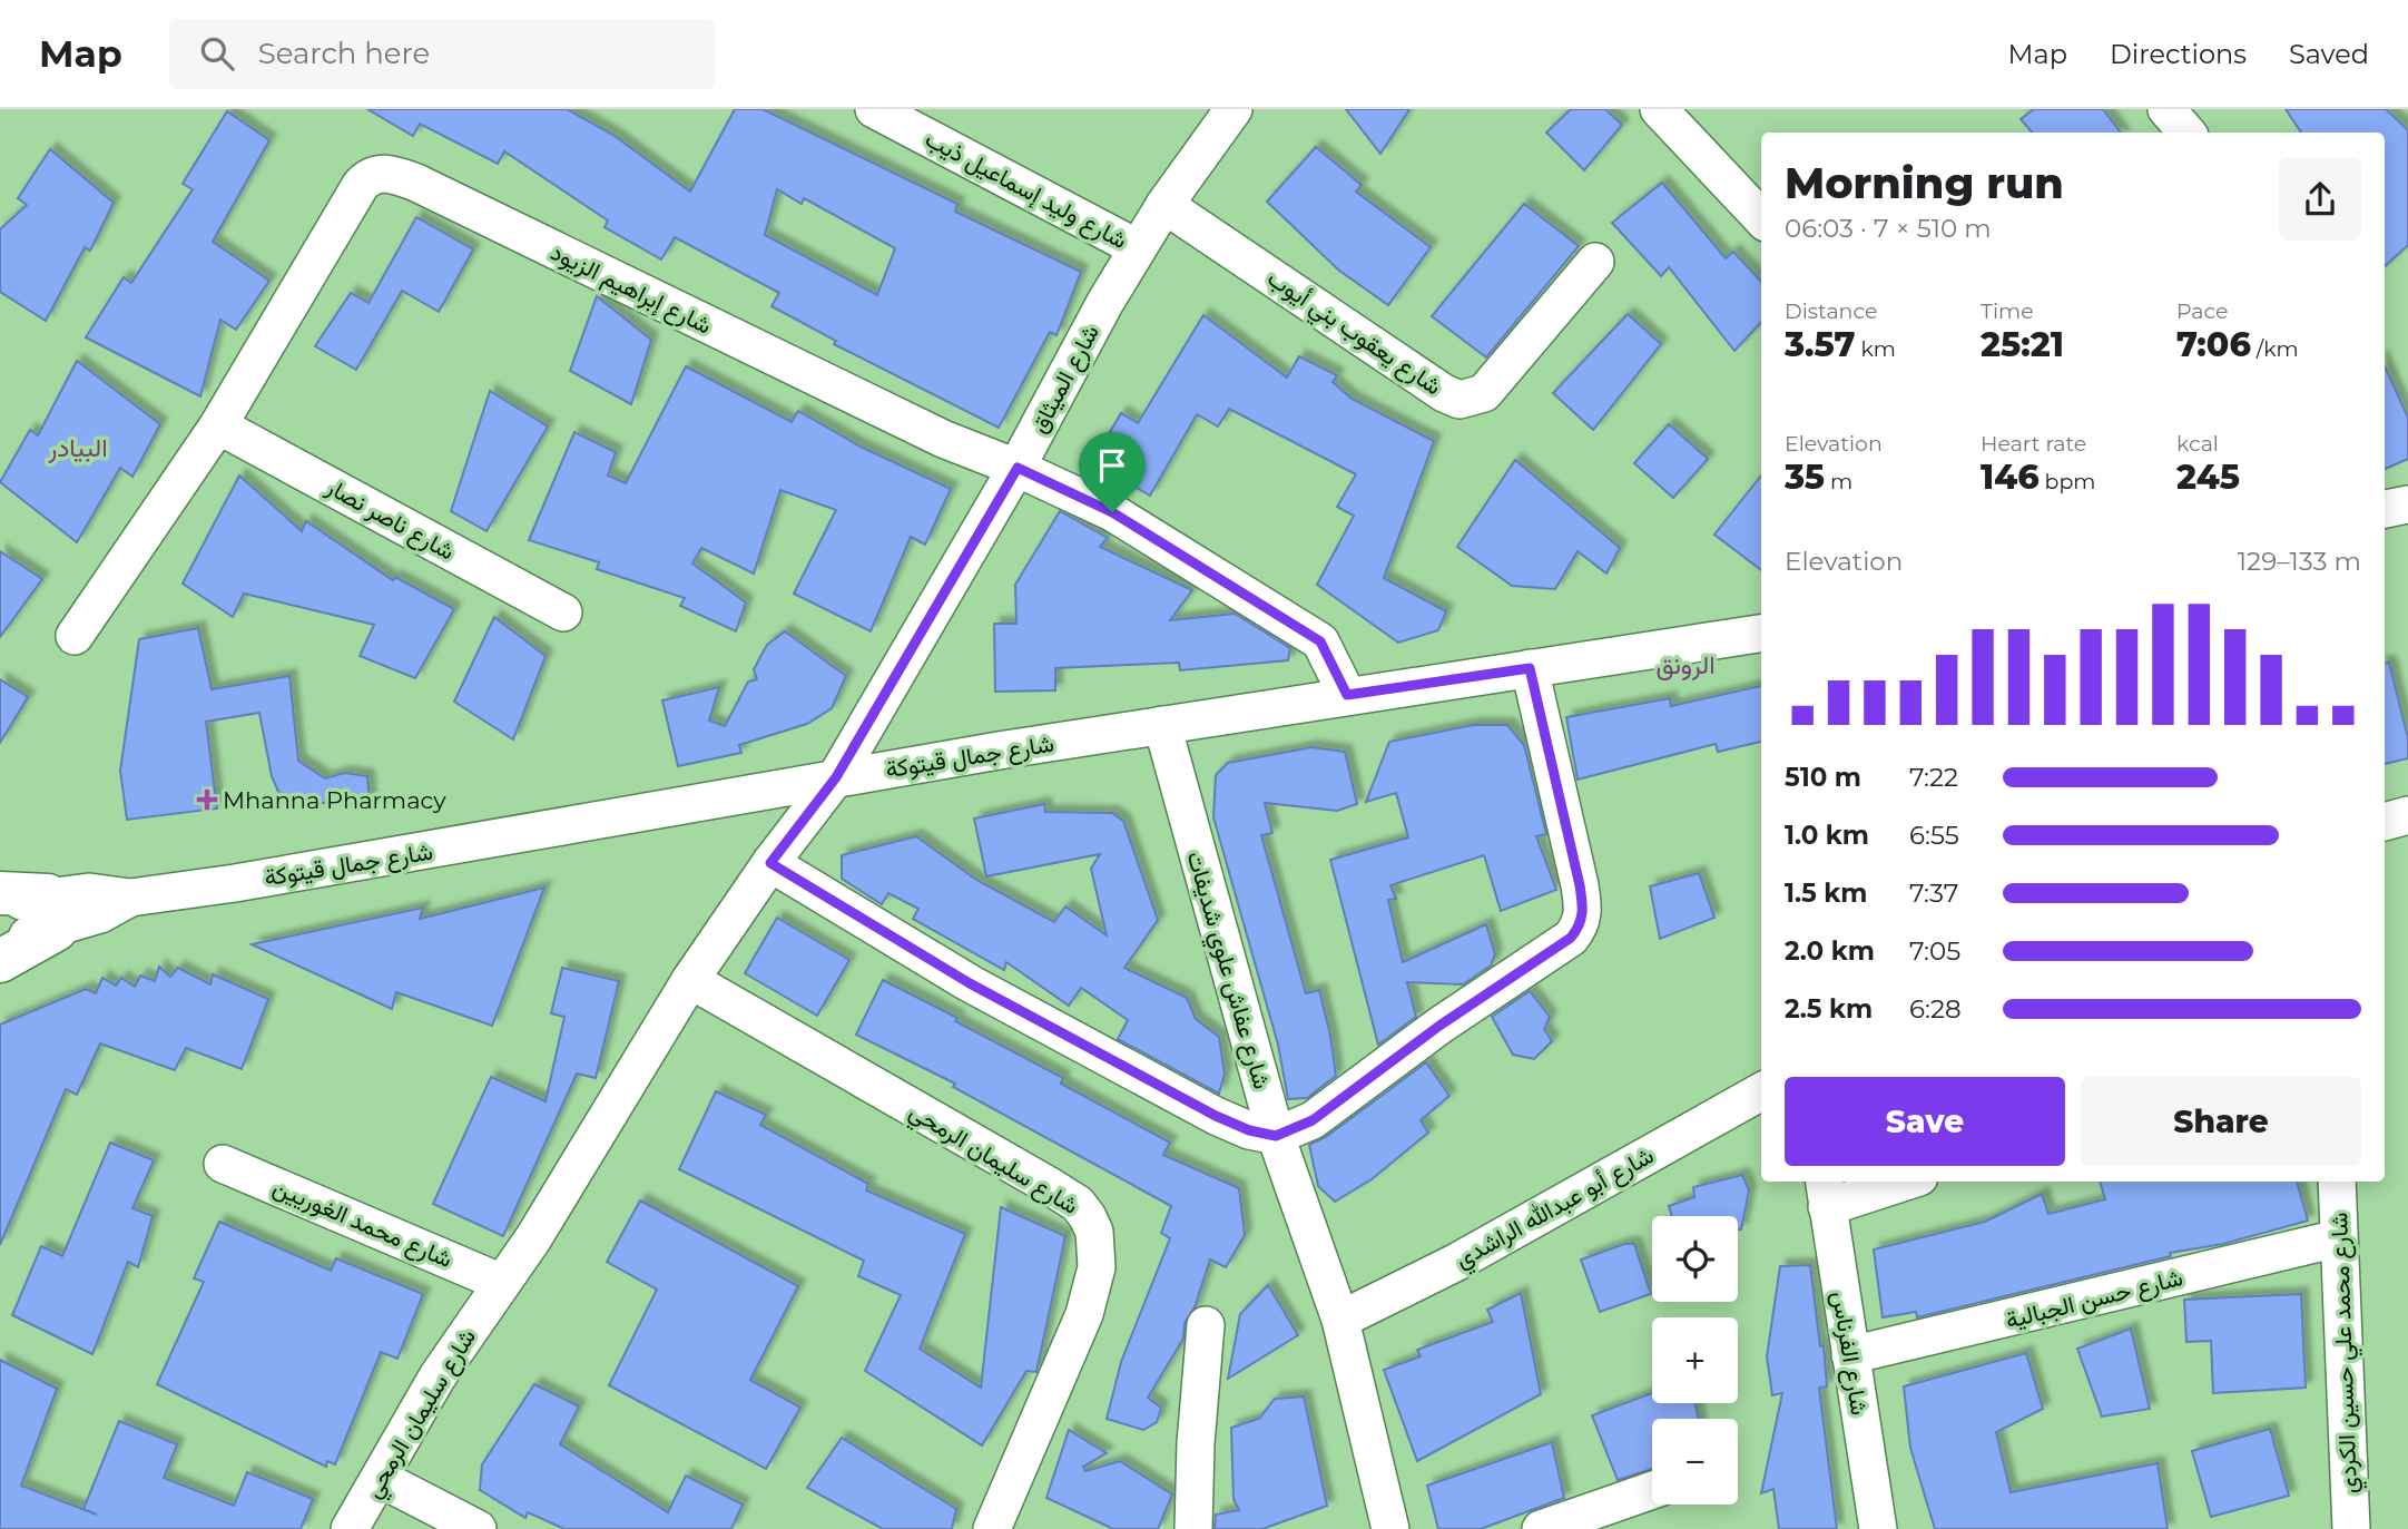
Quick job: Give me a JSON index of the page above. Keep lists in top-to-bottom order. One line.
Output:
{"streets":{"street":["شارع وليد إسماعيل ذيب","شارع إبراهيم الزيود","شارع يعقوب بني أيوب","شارع الميثاق","شارع ناصر نصار","شارع جمال قيتوكة","شارع عفاش علوي شديفات","شارع سليمان الرمحي","شارع أبو عبدالله الراشدي","شارع محمد الغوريين","شارع حسن الجبالية","شارع الفرناس","شارع محمد علي حسين الكردي"]},"crossings":[["شارع وليد إسماعيل ذيب","شارع الميثاق"],["شارع إبراهيم الزيود","شارع الميثاق"],["شارع إبراهيم الزيود","شارع ناصر نصار"],["شارع إبراهيم الزيود","شارع جمال قيتوكة"],["شارع يعقوب بني أيوب","شارع الميثاق"],["شارع الميثاق","شارع جمال قيتوكة"],["شارع الميثاق","شارع سليمان الرمحي"],["شارع جمال قيتوكة","شارع عفاش علوي شديفات"],["شارع جمال قيتوكة","شارع سليمان الرمحي"],["شارع عفاش علوي شديفات","شارع أبو عبدالله الراشدي"],["شارع سليمان الرمحي","شارع محمد الغوريين"],["شارع حسن الجبالية","شارع الفرناس"],["شارع حسن الجبالية","شارع محمد علي حسين الكردي"]],"districts":["البيادر","الرونق"],"places":{"health":["Mhanna Pharmacy"]},"page":{"header":"Map","search":"Search here","nav":["Map","Directions","Saved"],"heading":["Morning run","06:03 · 7 × 510 m"],"stats":[["Distance","3.57 km"],["Time","25:21"],["Pace","7:06 /km"],["Elevation","35 m"],["Heart rate","146 bpm"],["kcal","245"]],"chart":["Elevation","129–133 m"],"list":[{"name":"510 m","note":"7:22"},{"name":"1.0 km","note":"6:55"},{"name":"1.5 km","note":"7:37"},{"name":"2.0 km","note":"7:05"},{"name":"2.5 km","note":"6:28"}],"buttons":["Save","Share"],"map_buttons":["+","−"]}}
